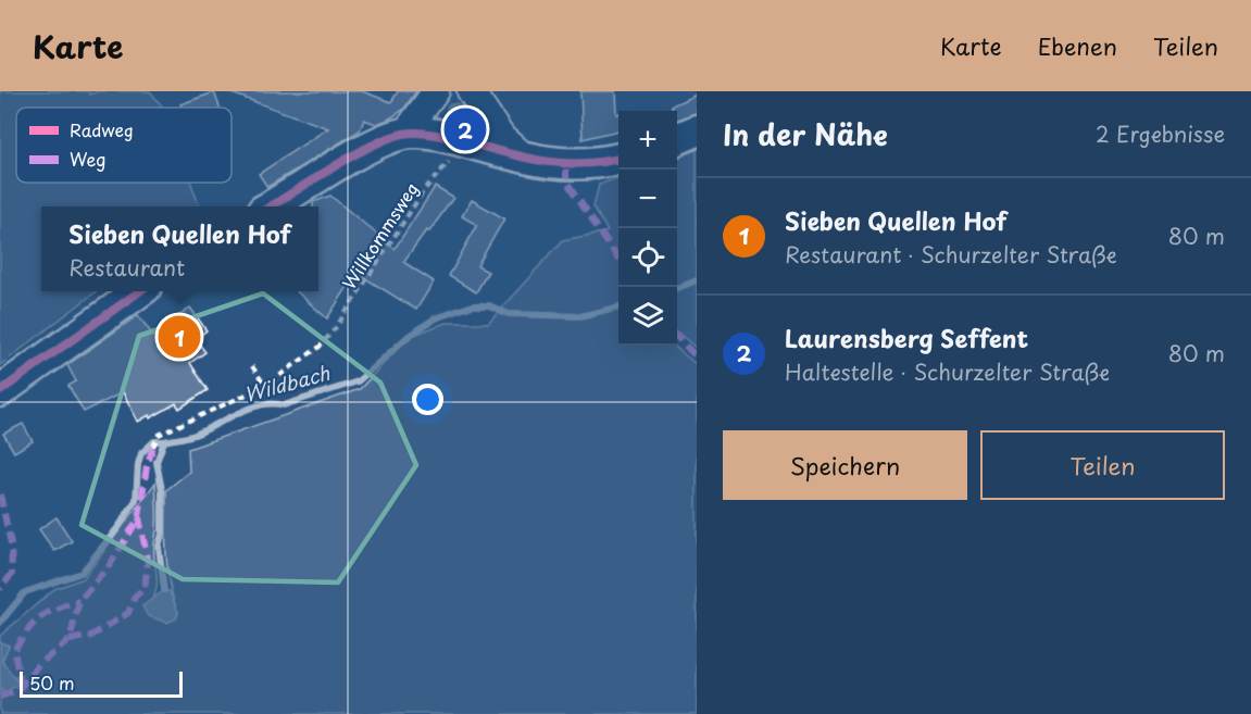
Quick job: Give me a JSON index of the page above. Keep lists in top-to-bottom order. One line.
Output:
{"streets":{"path":["Willkommsweg"]},"water":["Wildbach"],"legend":["Radweg","Weg"],"scale_bar":"50 m","page":{"header":"Karte","nav":["Karte","Ebenen","Teilen"],"heading":["In der Nähe","2 Ergebnisse"],"pins":["2","1"],"map_buttons":["+","−"],"list":[{"mark":"1","name":"Sieben Quellen Hof","note":"Restaurant · Schurzelter Straße","value":"80 m"},{"mark":"2","name":"Laurensberg Seffent","note":"Haltestelle · Schurzelter Straße","value":"80 m"}],"popup":["Sieben Quellen Hof","Restaurant"],"buttons":["Speichern","Teilen"],"scale":"50 m"}}
